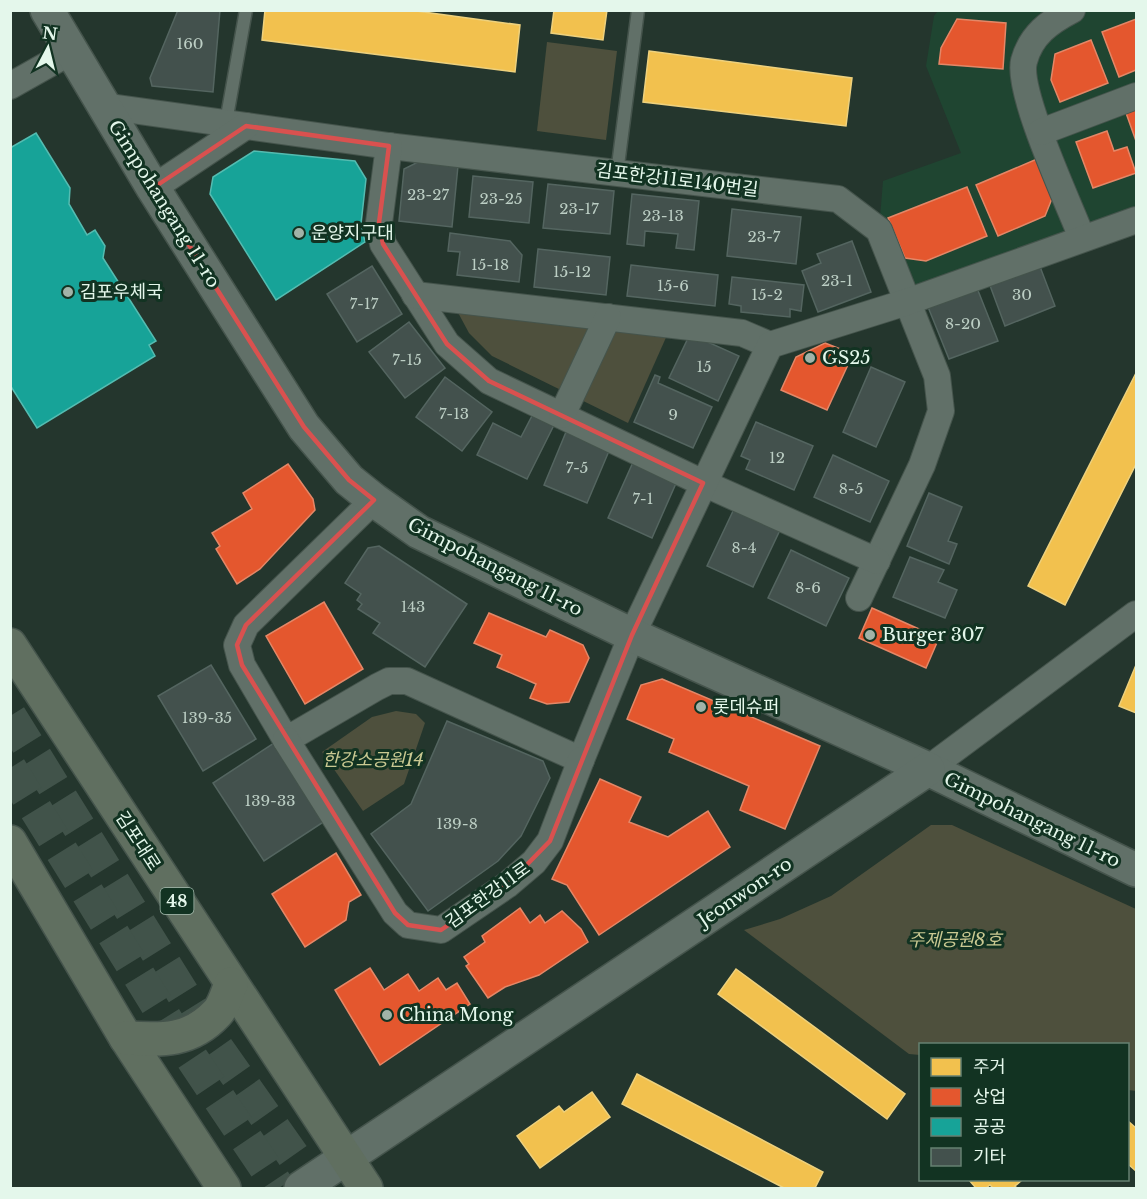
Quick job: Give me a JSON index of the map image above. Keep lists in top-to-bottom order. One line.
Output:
{"streets":{"main road":["김포대로","48"],"street":["김포한강11로140번길","Gimpohangang 11-ro","Jeonwon-ro","김포한강11로"]},"crossings":[["김포한강11로140번길","Gimpohangang 11-ro"],["Gimpohangang 11-ro","Jeonwon-ro"],["Gimpohangang 11-ro","김포한강11로"],["김포대로","Jeonwon-ro"],["김포대로","48"],["Jeonwon-ro","48"]],"parks":["한강소공원14","주제공원8호"],"places":["운양지구대","김포우체국","GS25","Burger 307","롯데슈퍼","China Mong"],"house_numbers":["160","23-27","23-25","23-17","23-13","23-7","15-18","15-12","23-1","15-6","15-2","30","7-17","8-20","7-15","15","7-13","9","12","7-5","8-5","7-1","8-4","8-6","143","139-35","139-33","139-8"],"legend":["주거","상업","공공","기타"],"north":"top"}
